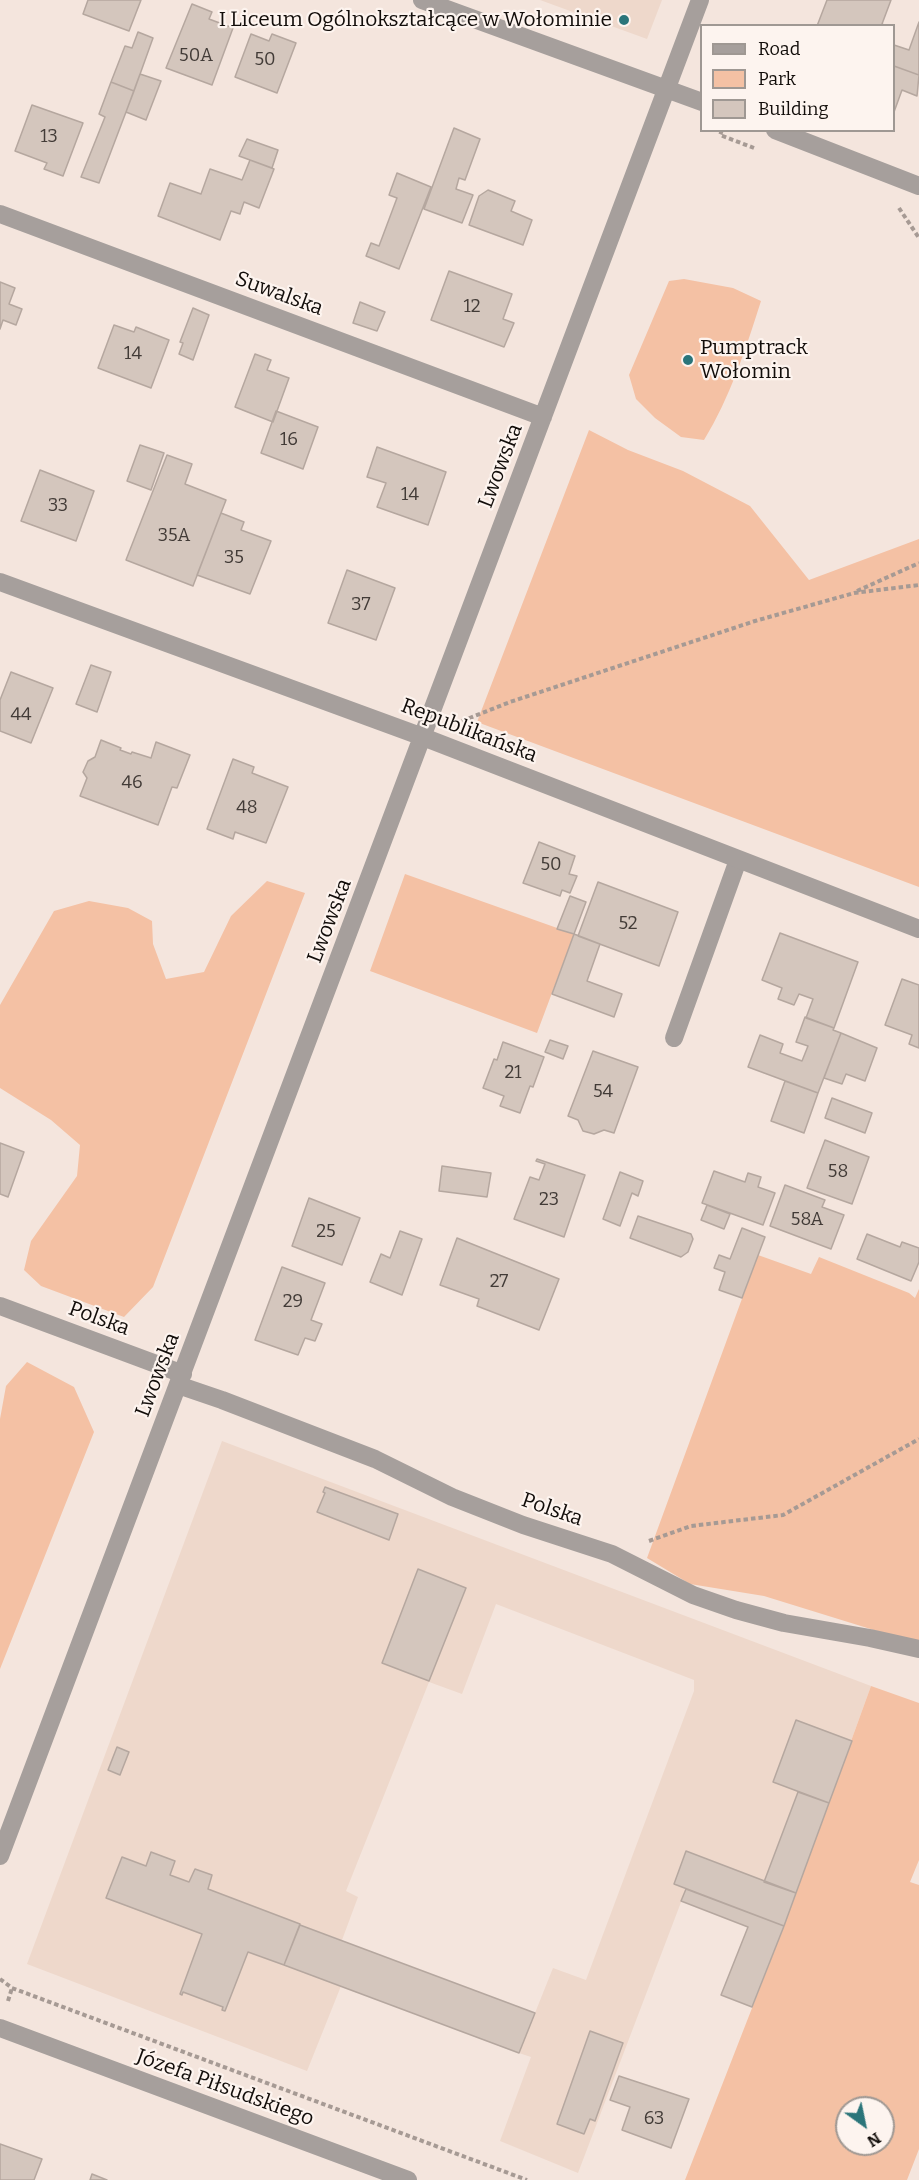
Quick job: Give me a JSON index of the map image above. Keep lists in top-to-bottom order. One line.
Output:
{"streets":{"street":["Suwalska","Lwowska","Republikańska","Polska","Józefa Piłsudskiego"]},"crossings":[["Suwalska","Lwowska"],["Lwowska","Republikańska"],["Lwowska","Polska"]],"places":["I Liceum Ogólnokształcące w Wołominie","Pumptrack Wołomin"],"house_numbers":["50A","50","13","12","14","16","14","33","35A","35","37","44","46","48","50","52","21","54","58","23","58A","25","27","29","63"],"legend":["Road","Park","Building"],"north":"bottom right"}
